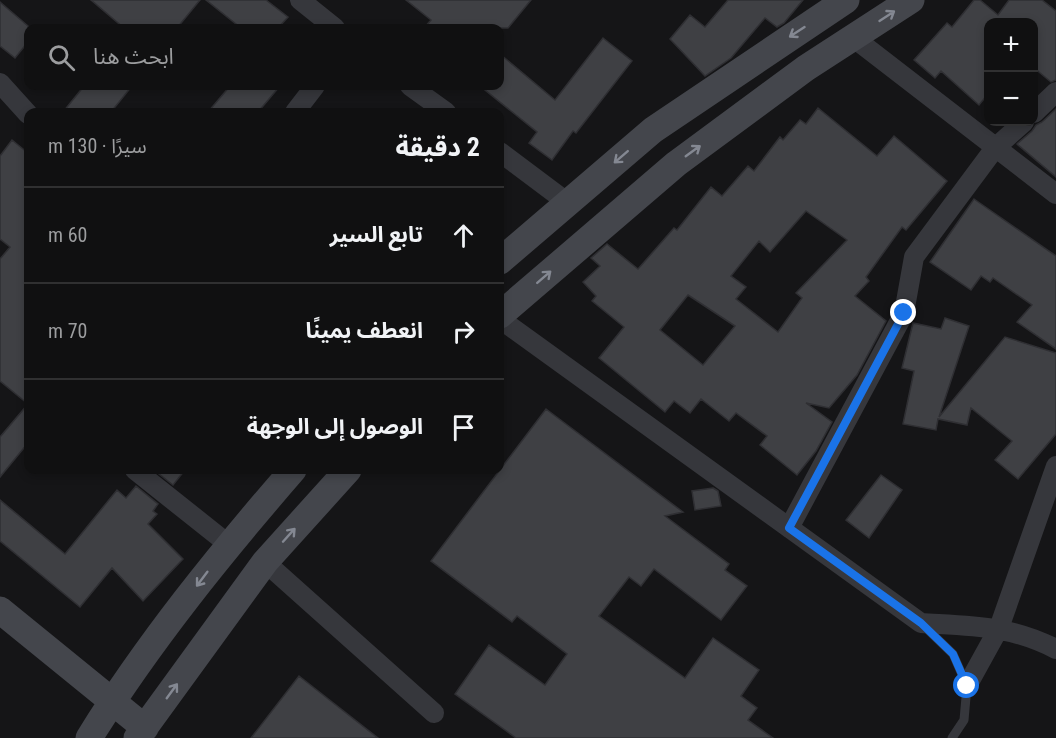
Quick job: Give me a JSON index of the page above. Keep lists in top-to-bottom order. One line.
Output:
{"page":{"map_buttons":["+","−"],"search":"ابحث هنا","heading":["2 دقيقة","سيرًا · 130 m"],"list":[["تابع السير","60 m"],["انعطف يمينًا","70 m"],"الوصول إلى الوجهة"]}}
